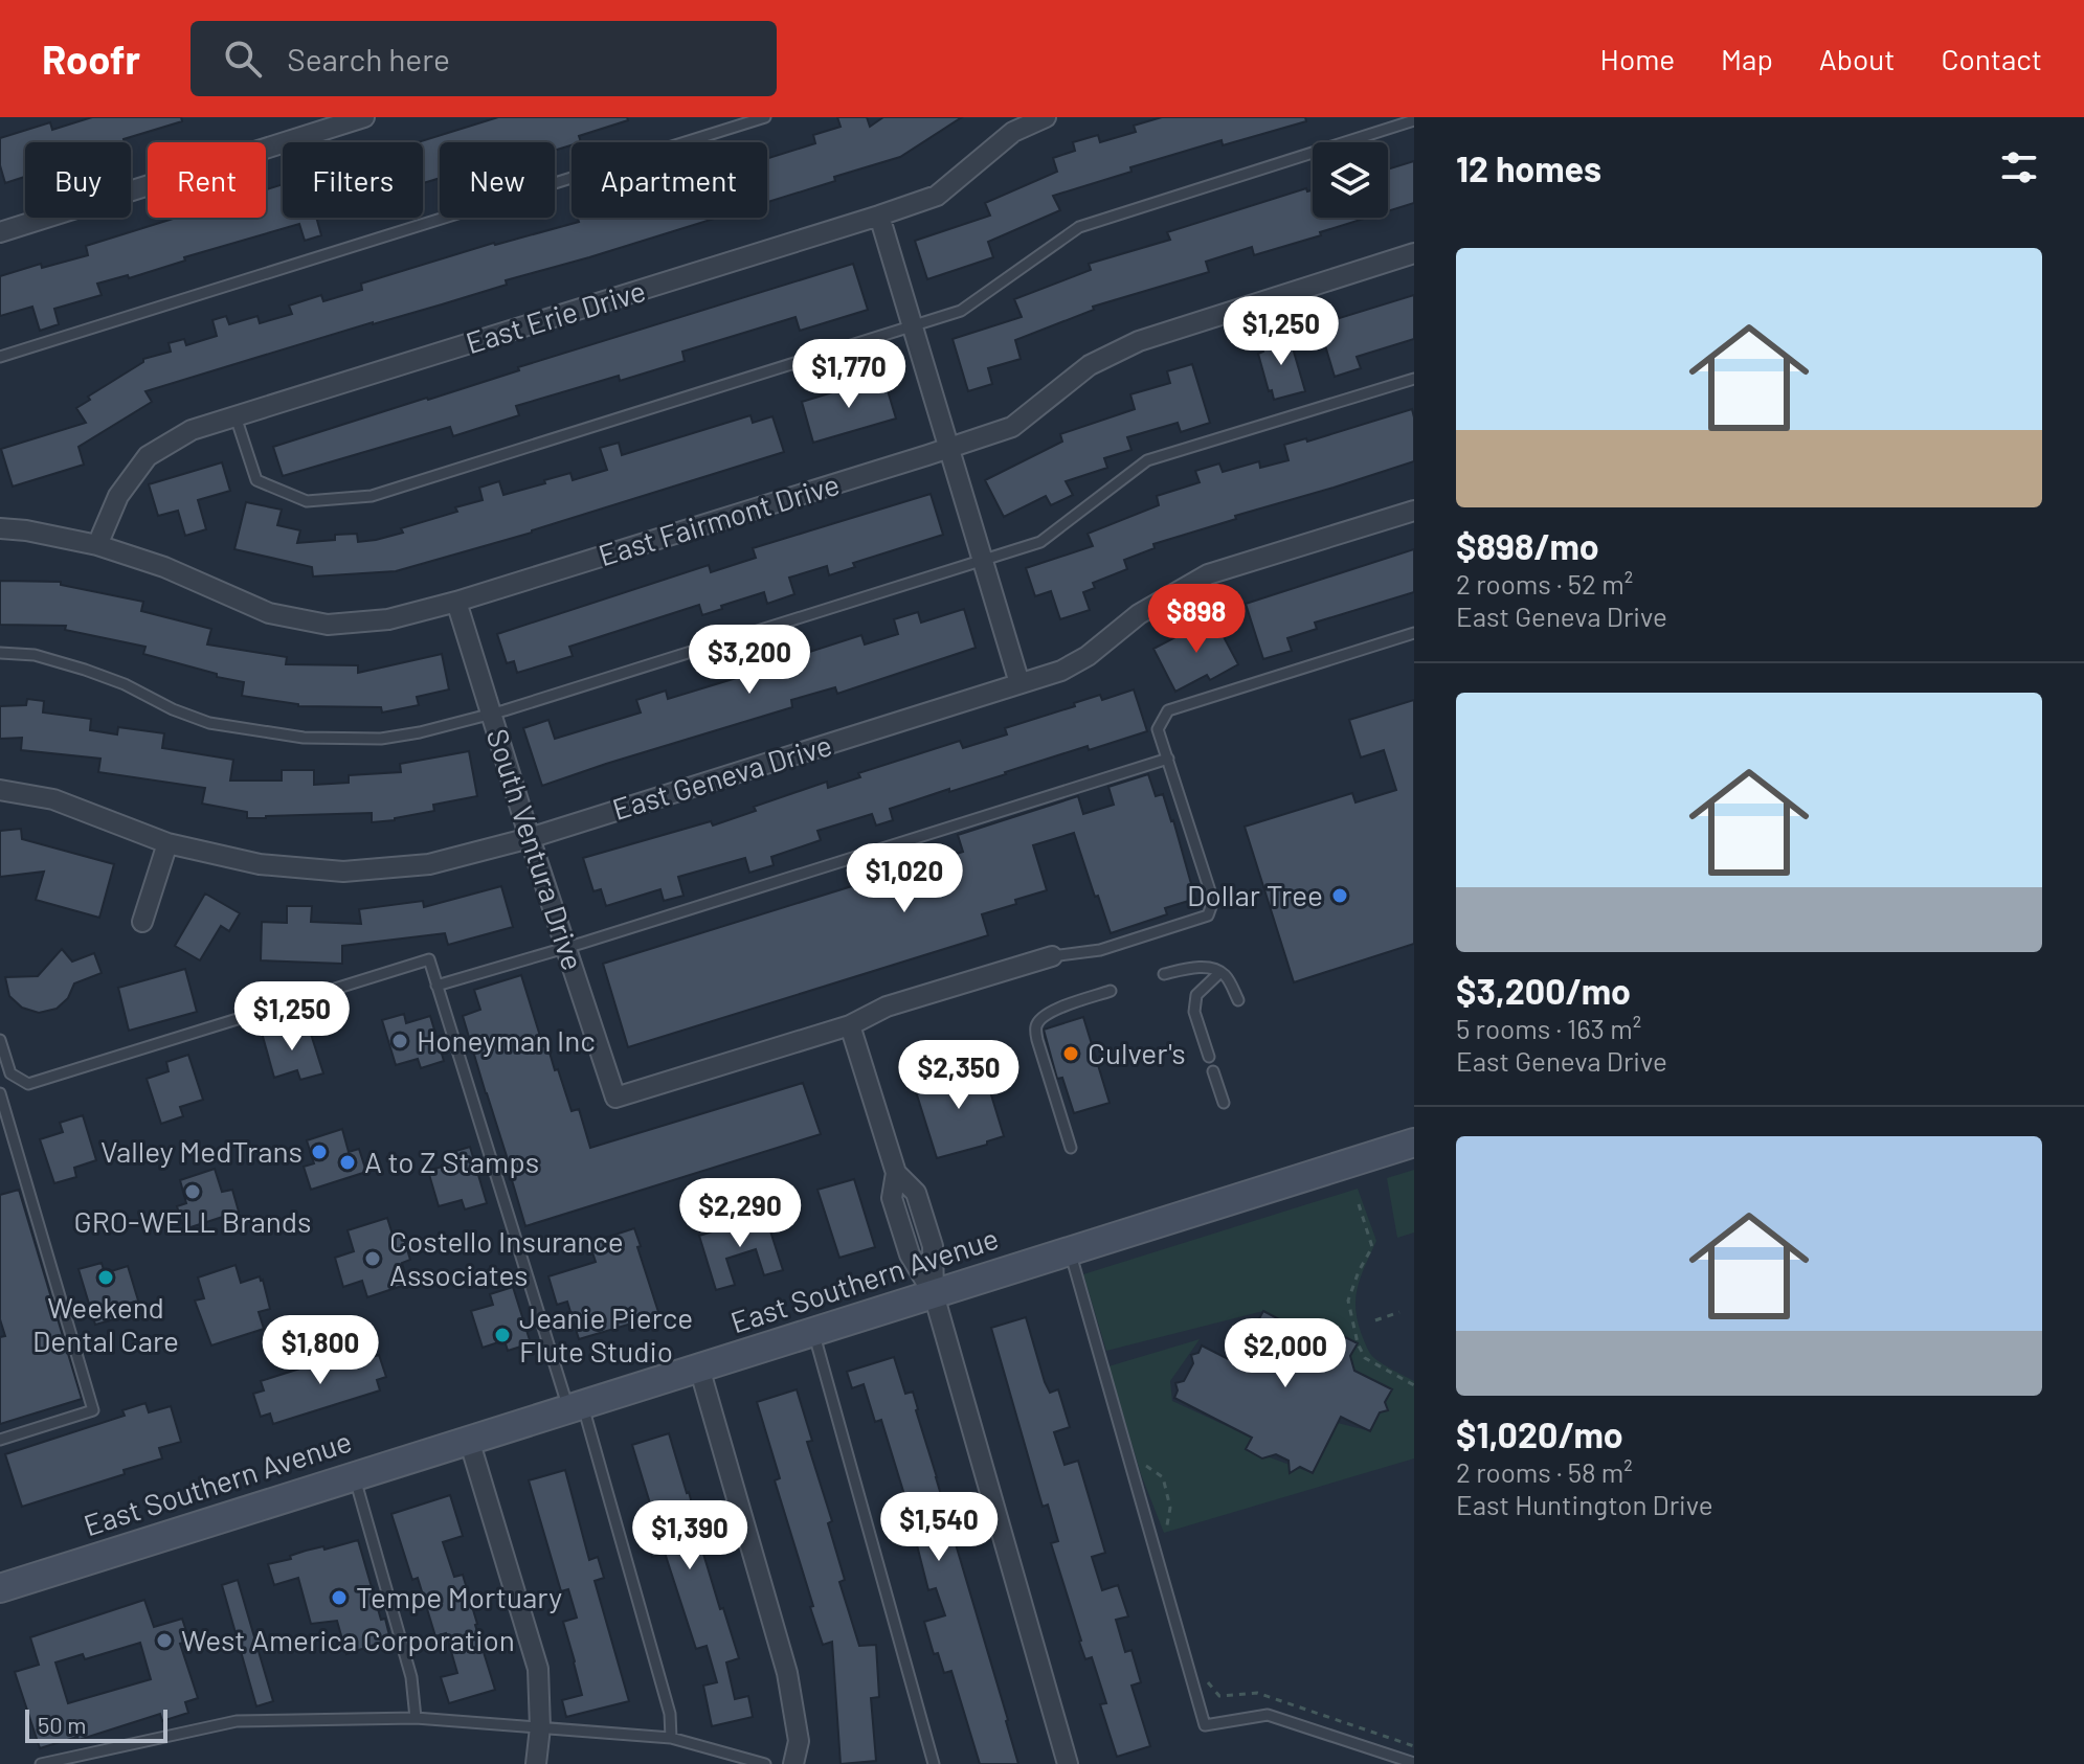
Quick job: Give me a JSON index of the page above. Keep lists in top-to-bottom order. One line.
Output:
{"streets":{"main road":["East Southern Avenue"],"street":["East Erie Drive","East Fairmont Drive","East Geneva Drive","South Ventura Drive"]},"crossings":[["East Erie Drive","East Fairmont Drive"],["East Fairmont Drive","South Ventura Drive"],["East Geneva Drive","South Ventura Drive"]],"places":["Dollar Tree","Honeyman Inc","Culver's","Valley MedTrans","A to Z Stamps","GRO-WELL Brands","Costello Insurance Associates","Weekend Dental Care","Jeanie Pierce Flute Studio","Tempe Mortuary","West America Corporation"],"scale_bar":"50 m","page":{"header":"Roofr","search":"Search here","nav":["Home","Map","About","Contact"],"heading":"12 homes","chip":["Buy","Rent","Filters","New","Apartment"],"list":[{"name":"$898/mo","note":"2 rooms · 52 m² · East Geneva Drive"},{"name":"$3,200/mo","note":"5 rooms · 163 m² · East Geneva Drive"},{"name":"$1,020/mo","note":"2 rooms · 58 m² · East Huntington Drive"}],"price":["$1,250","$1,770","$898","$3,200","$1,020","$1,250","$2,350","$2,290","$1,800","$2,000","$1,540","$1,390"],"scale":"50 m"}}
